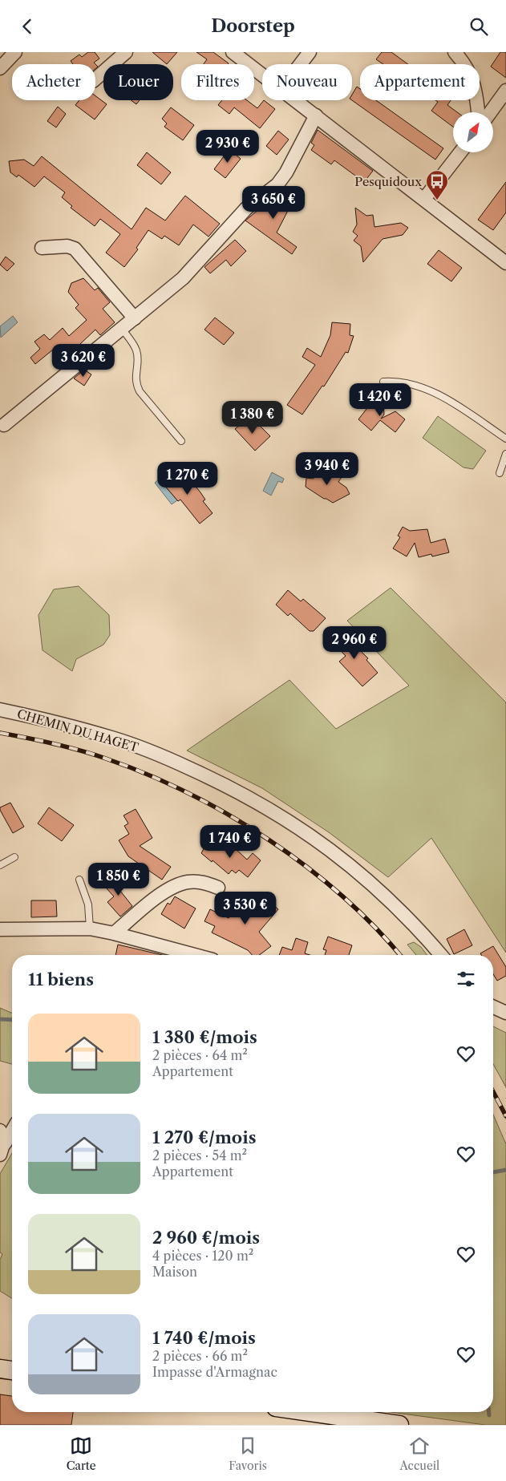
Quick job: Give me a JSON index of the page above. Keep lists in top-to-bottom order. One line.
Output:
{"streets":{"street":["CHEMIN DU HAGET"]},"places":{"bus stop":["Pesquidoux"]},"north":"top right","page":{"header":"Doorstep","chip":["Acheter","Louer","Filtres","Nouveau","Appartement"],"price":["2 930 €","3 650 €","3 620 €","1 420 €","1 380 €","3 940 €","1 270 €","2 960 €","1 740 €","1 850 €","3 530 €"],"heading":"11 biens","list":[{"name":"1 380 €/mois","note":"2 pièces · 64 m² · Appartement"},{"name":"1 270 €/mois","note":"2 pièces · 54 m² · Appartement"},{"name":"2 960 €/mois","note":"4 pièces · 120 m² · Maison"},{"name":"1 740 €/mois","note":"2 pièces · 66 m² · Impasse d'Armagnac"}],"tabs":["Carte","Favoris","Accueil"]}}
